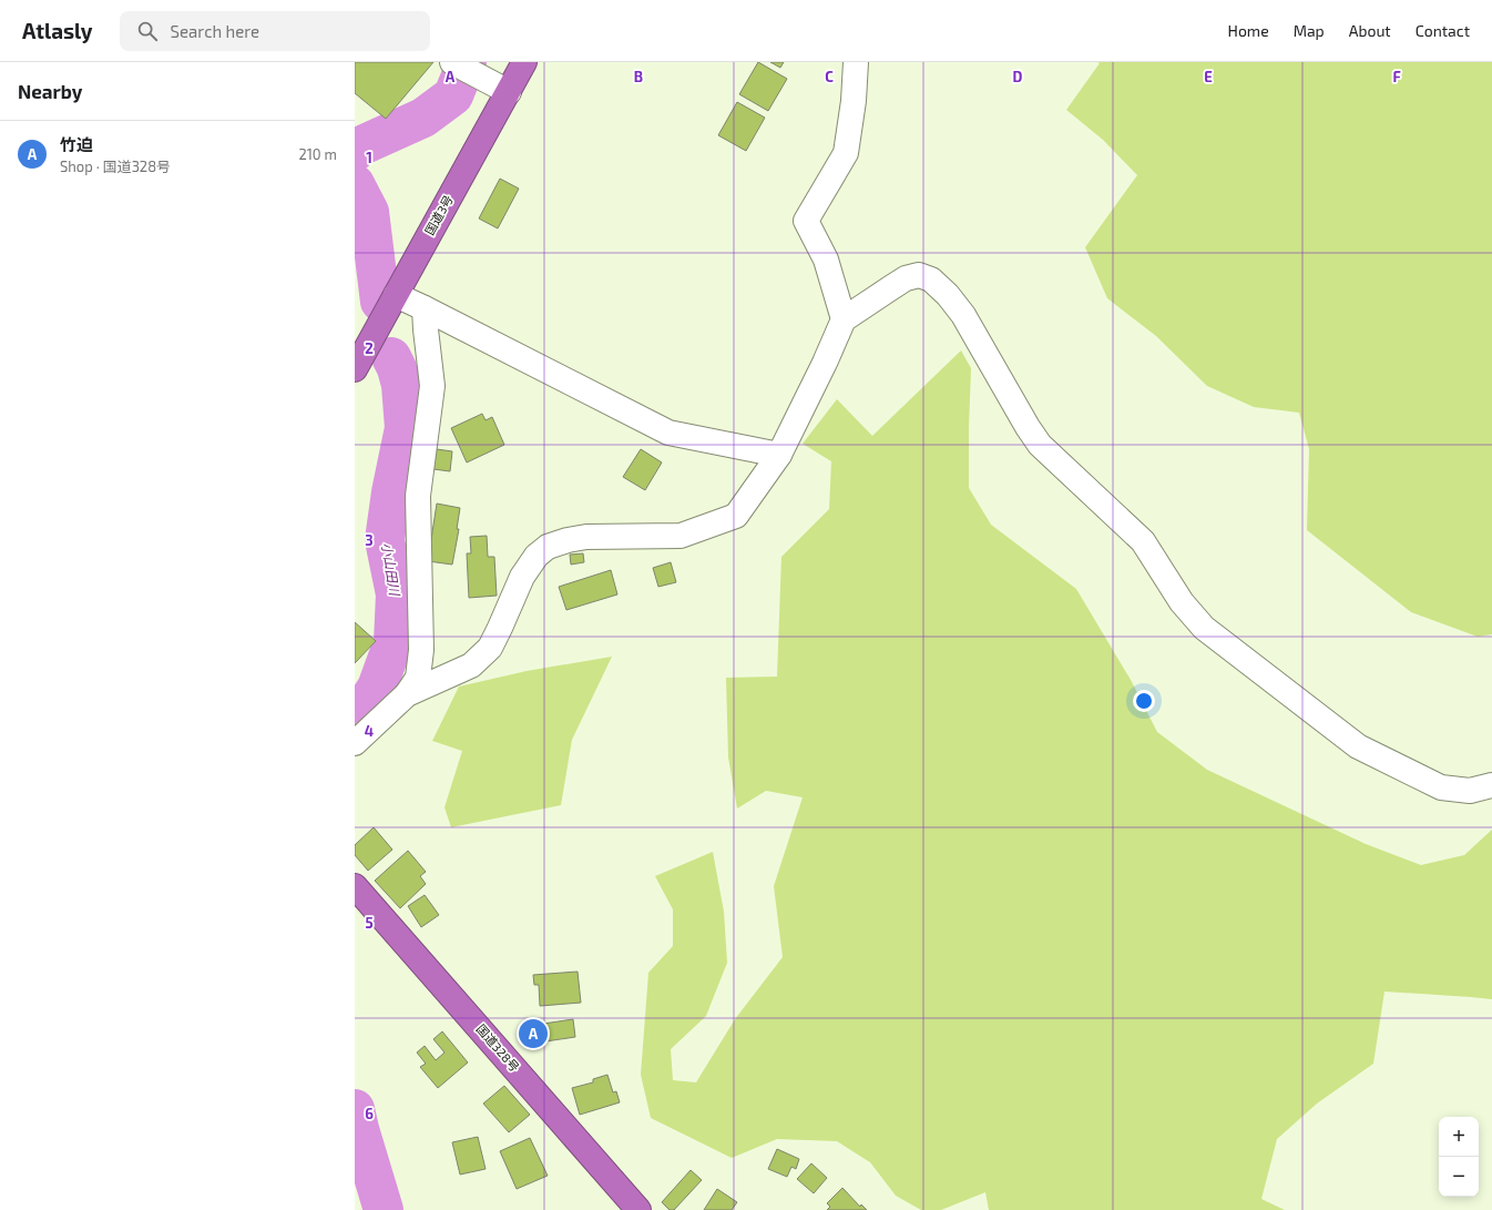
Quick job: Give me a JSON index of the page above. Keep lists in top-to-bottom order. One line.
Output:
{"streets":{"highway":["国道3号","国道328号"]},"water":["小山田川"],"page":{"header":"Atlasly","search":"Search here","nav":["Home","Map","About","Contact"],"heading":"Nearby","list":[{"mark":"A","name":"竹迫","note":"Shop · 国道328号","value":"210 m"}],"pins":"A","map_buttons":["+","−"]},"grid":{"columns":["A","B","C","D","E","F"],"rows":["1","2","3","4","5","6"]}}
